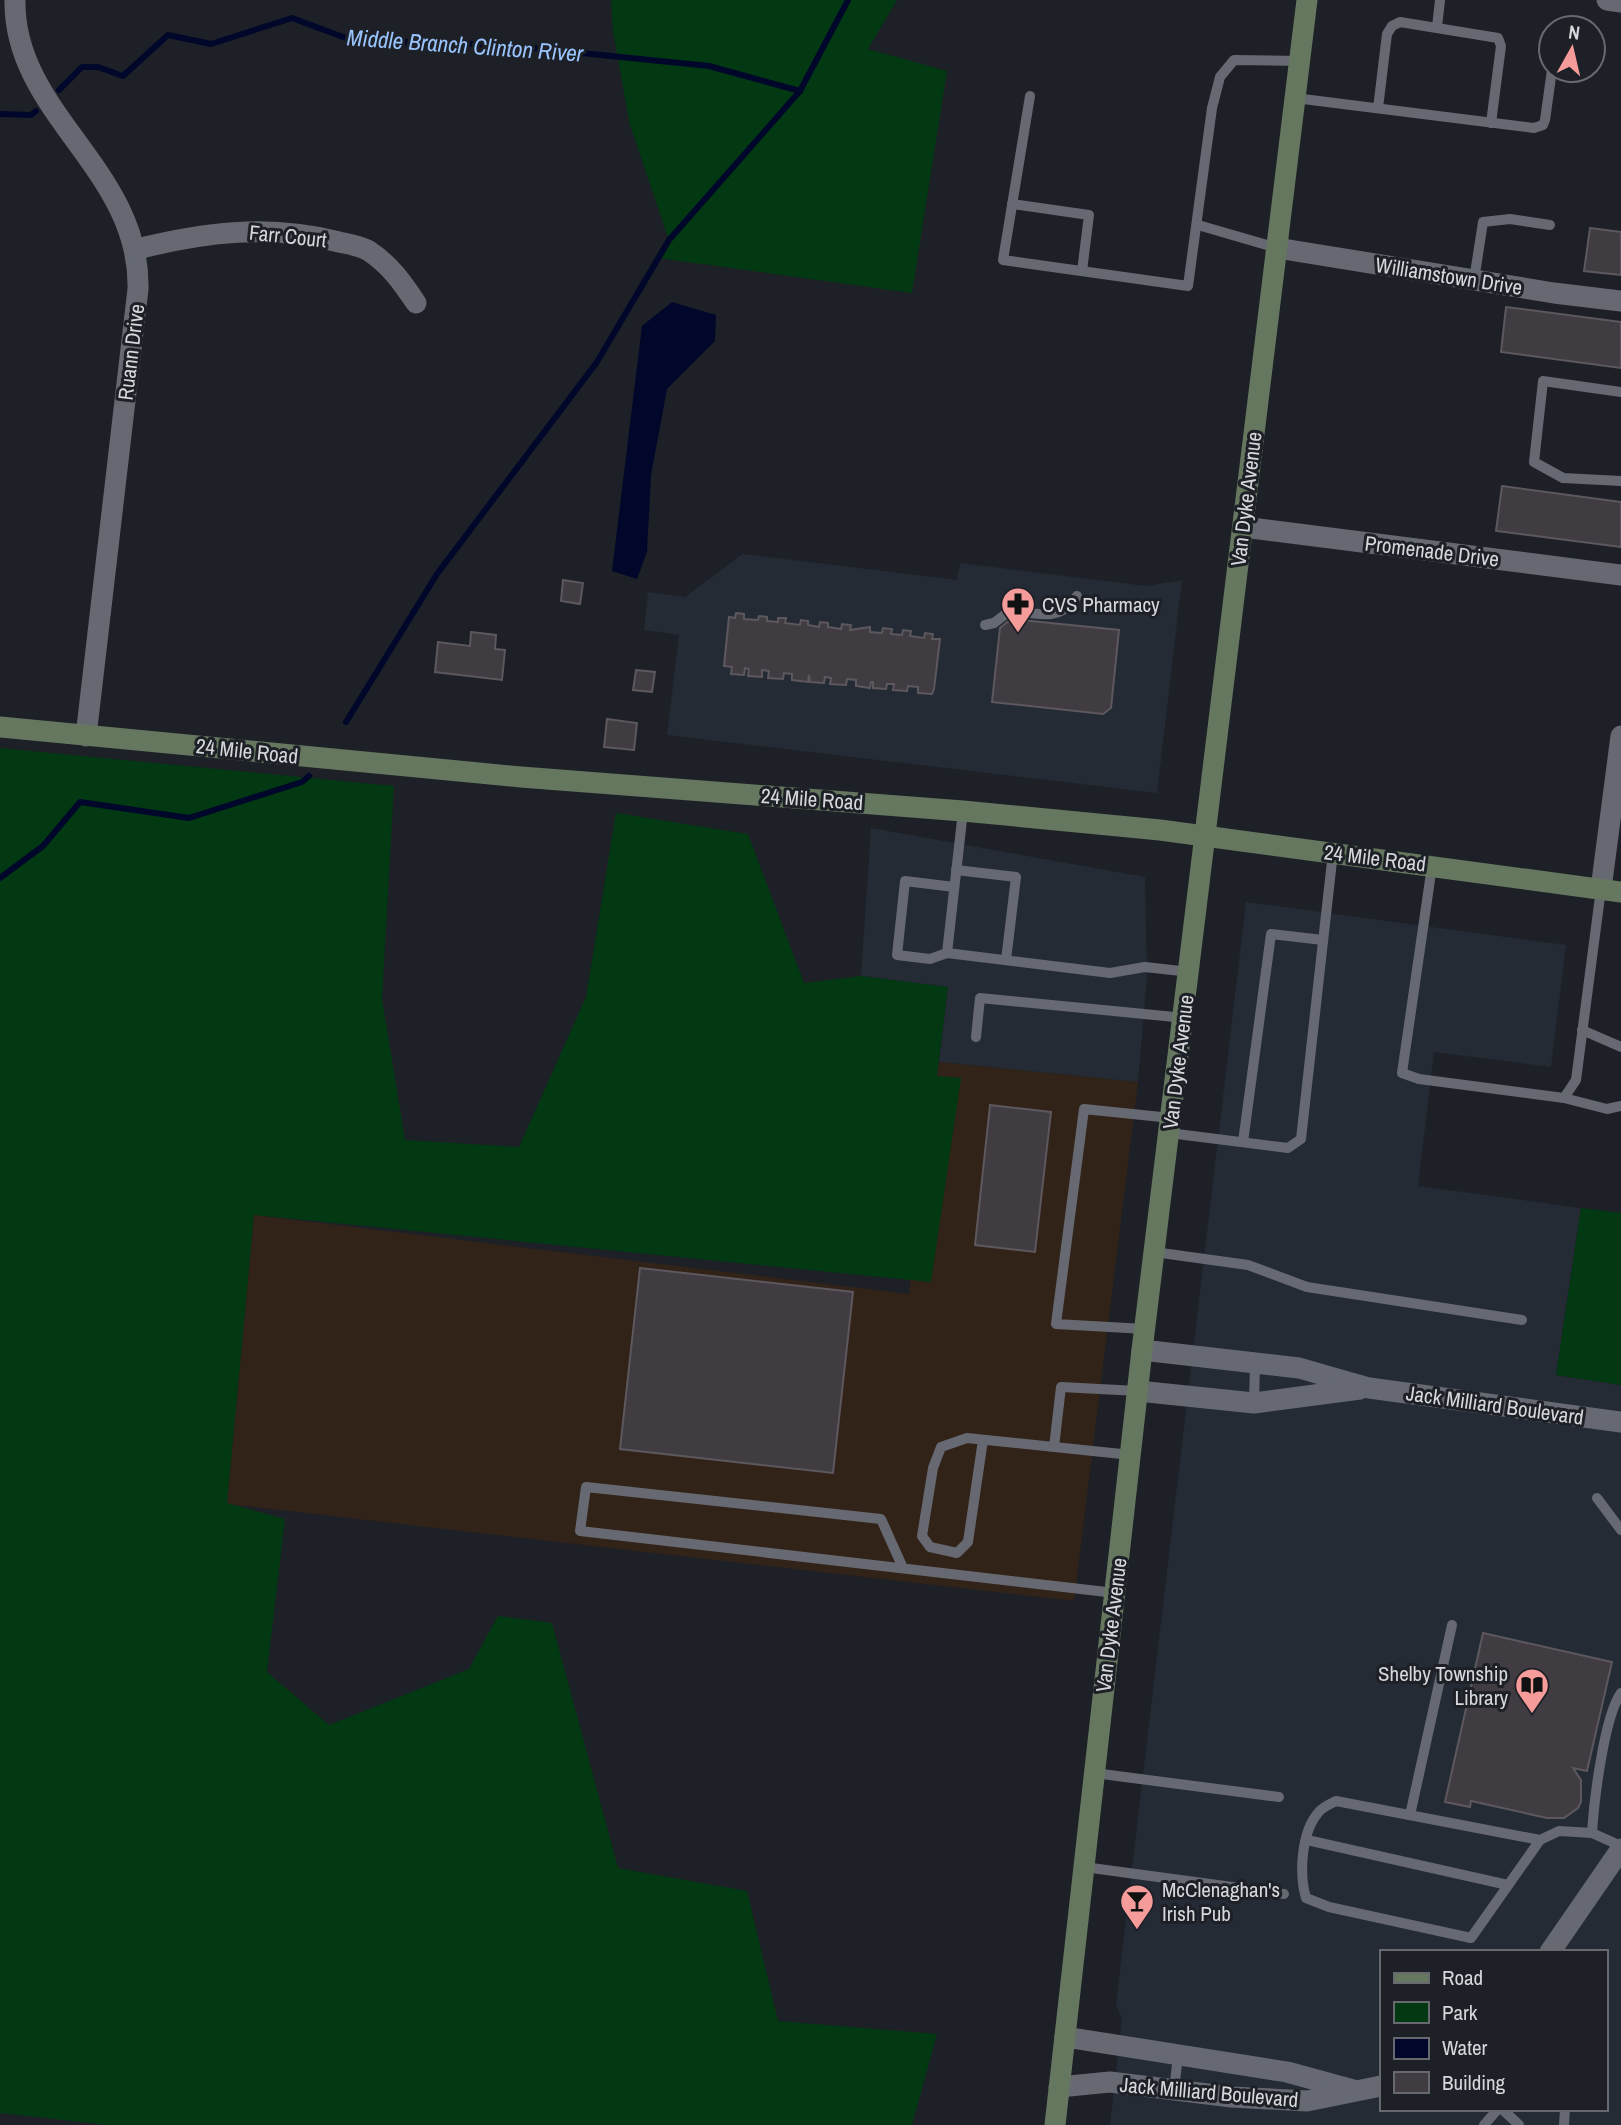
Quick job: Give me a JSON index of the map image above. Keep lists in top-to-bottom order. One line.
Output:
{"streets":{"main road":["Van Dyke Avenue","24 Mile Road"],"street":["Farr Court","Williamstown Drive","Ruann Drive","Promenade Drive","Jack Milliard Boulevard"]},"crossings":[["Farr Court","Ruann Drive"],["Williamstown Drive","Van Dyke Avenue"],["Ruann Drive","24 Mile Road"],["Van Dyke Avenue","Promenade Drive"],["Van Dyke Avenue","24 Mile Road"],["Van Dyke Avenue","Jack Milliard Boulevard"]],"water":["Middle Branch Clinton River"],"places":{"pharmacy":["CVS Pharmacy"],"library":["Shelby Township Library"],"bar":["McClenaghan's Irish Pub"]},"legend":["Road","Park","Water","Building"],"north":"top"}
